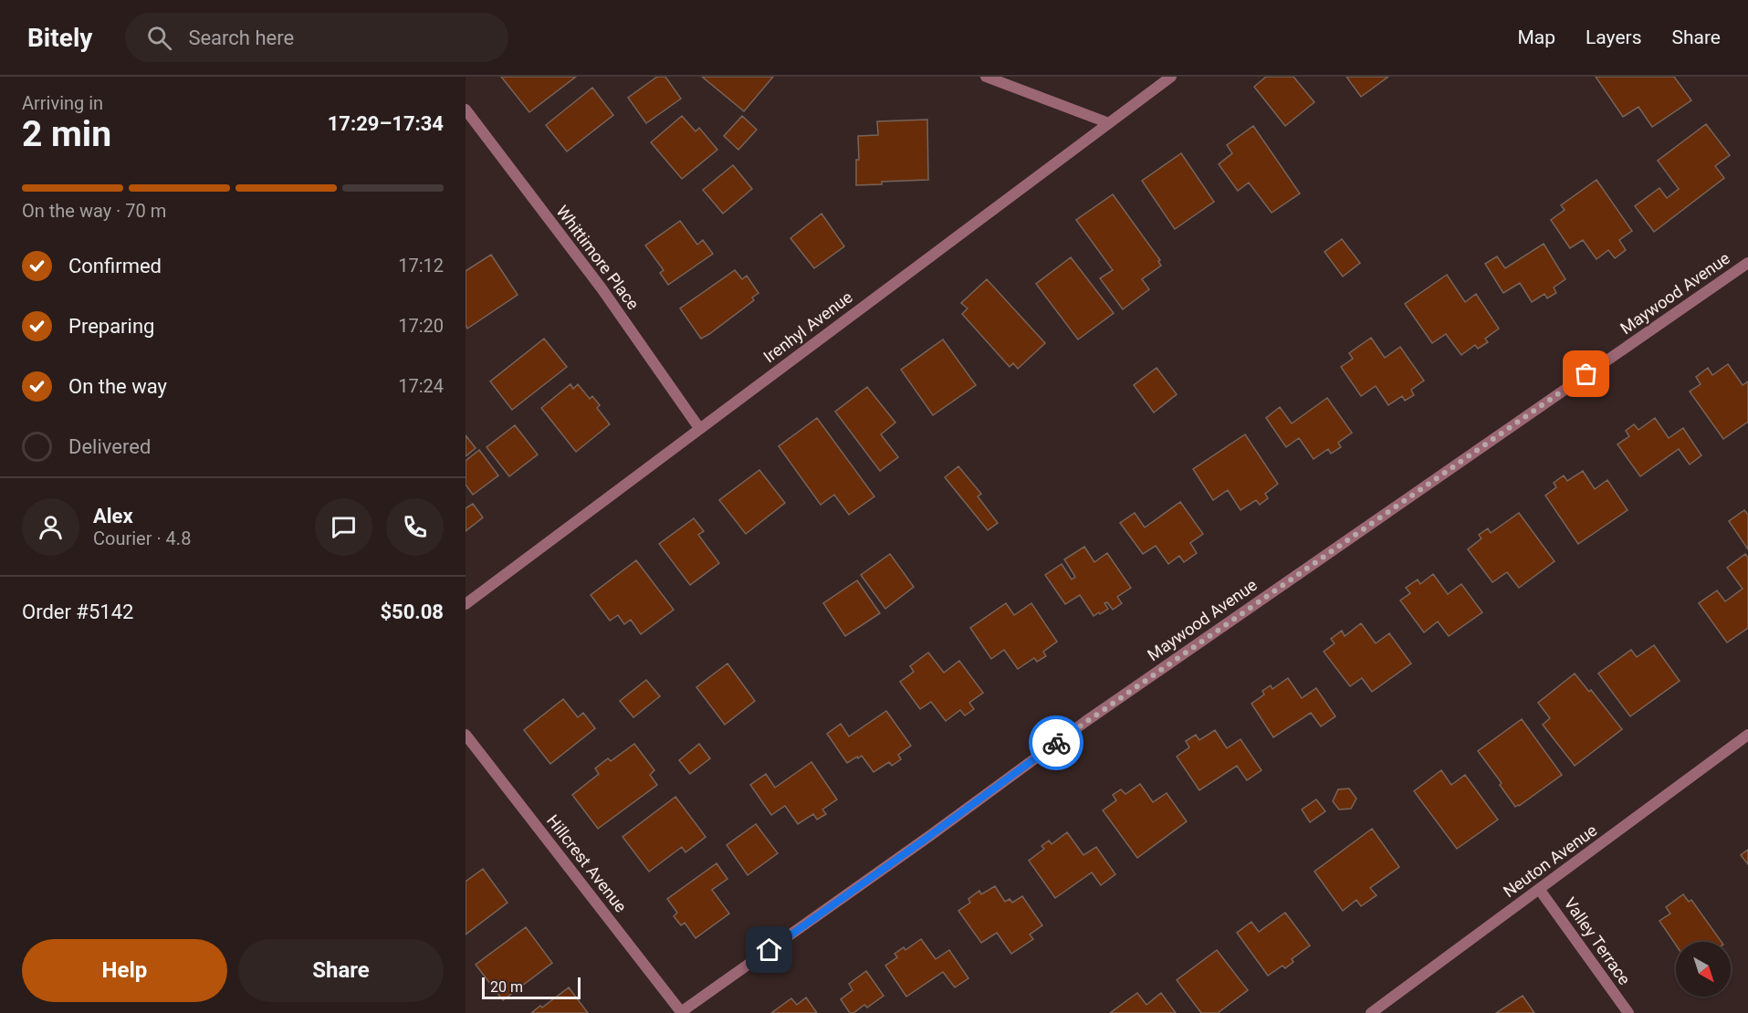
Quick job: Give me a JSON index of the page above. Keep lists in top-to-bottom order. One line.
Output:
{"streets":{"street":["Whittimore Place","Maywood Avenue","Irenhyl Avenue","Neuton Avenue","Hillcrest Avenue","Valley Terrace"]},"crossings":[["Whittimore Place","Irenhyl Avenue"],["Maywood Avenue","Hillcrest Avenue"],["Neuton Avenue","Valley Terrace"]],"scale_bar":"20 m","north":"bottom right","page":{"header":"Bitely","search":"Search here","nav":["Map","Layers","Share"],"heading":["2 min","Arriving in","17:29–17:34"],"panel":["Alex","Courier · 4.8","Order #5142","$50.08"],"bar":"On the way · 70 m","list":[["Confirmed","17:12"],["Preparing","17:20"],["On the way","17:24"],"Delivered"],"buttons":["Help","Share"],"scale":"20 m"}}
